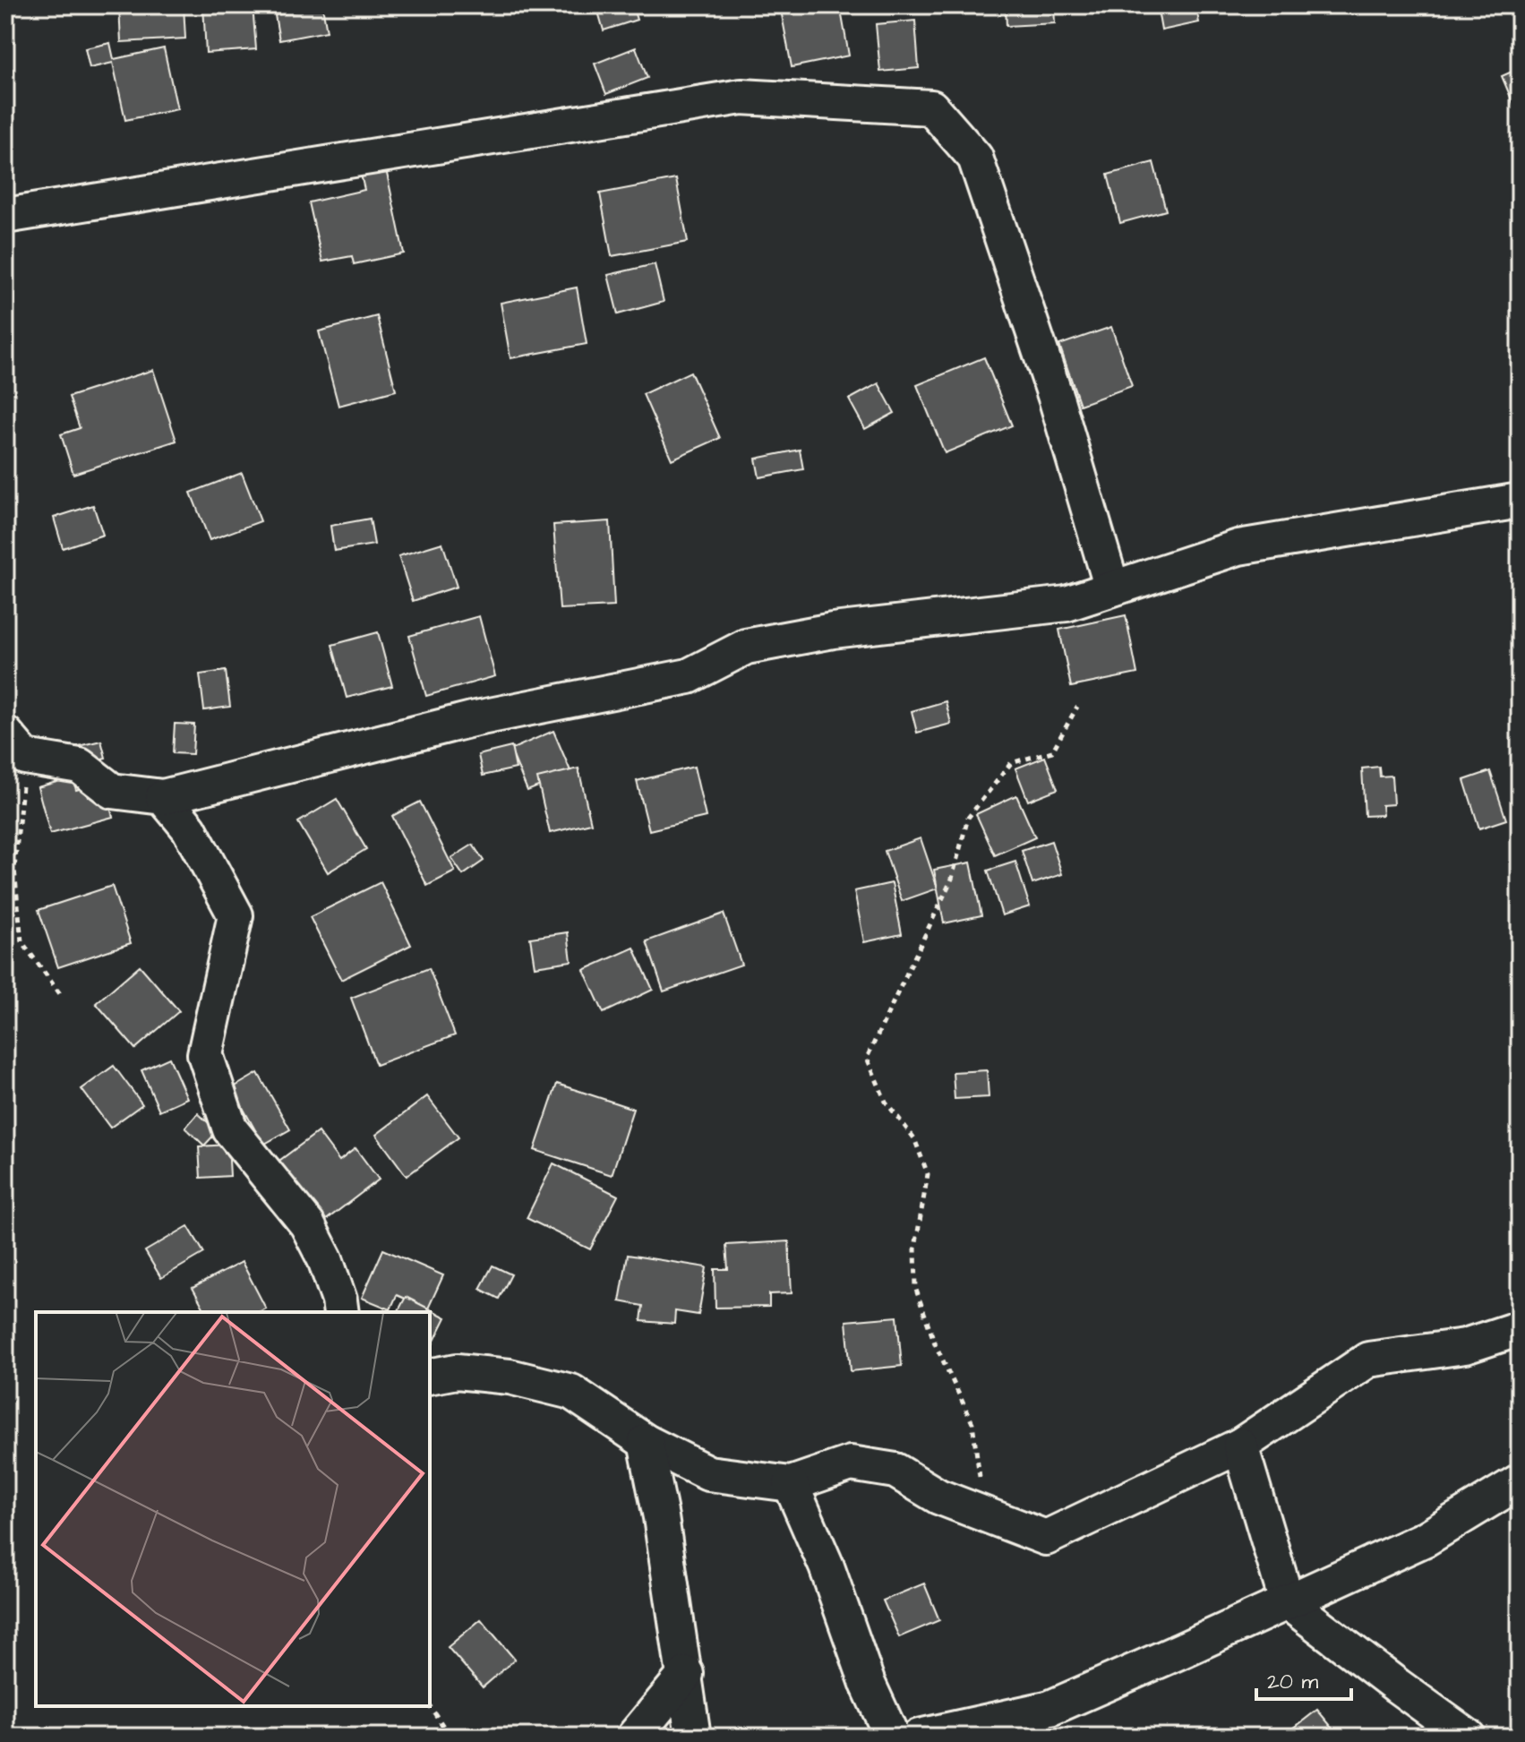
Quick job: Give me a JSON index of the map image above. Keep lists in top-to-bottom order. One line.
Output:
{"scale_bar":"20 m"}
